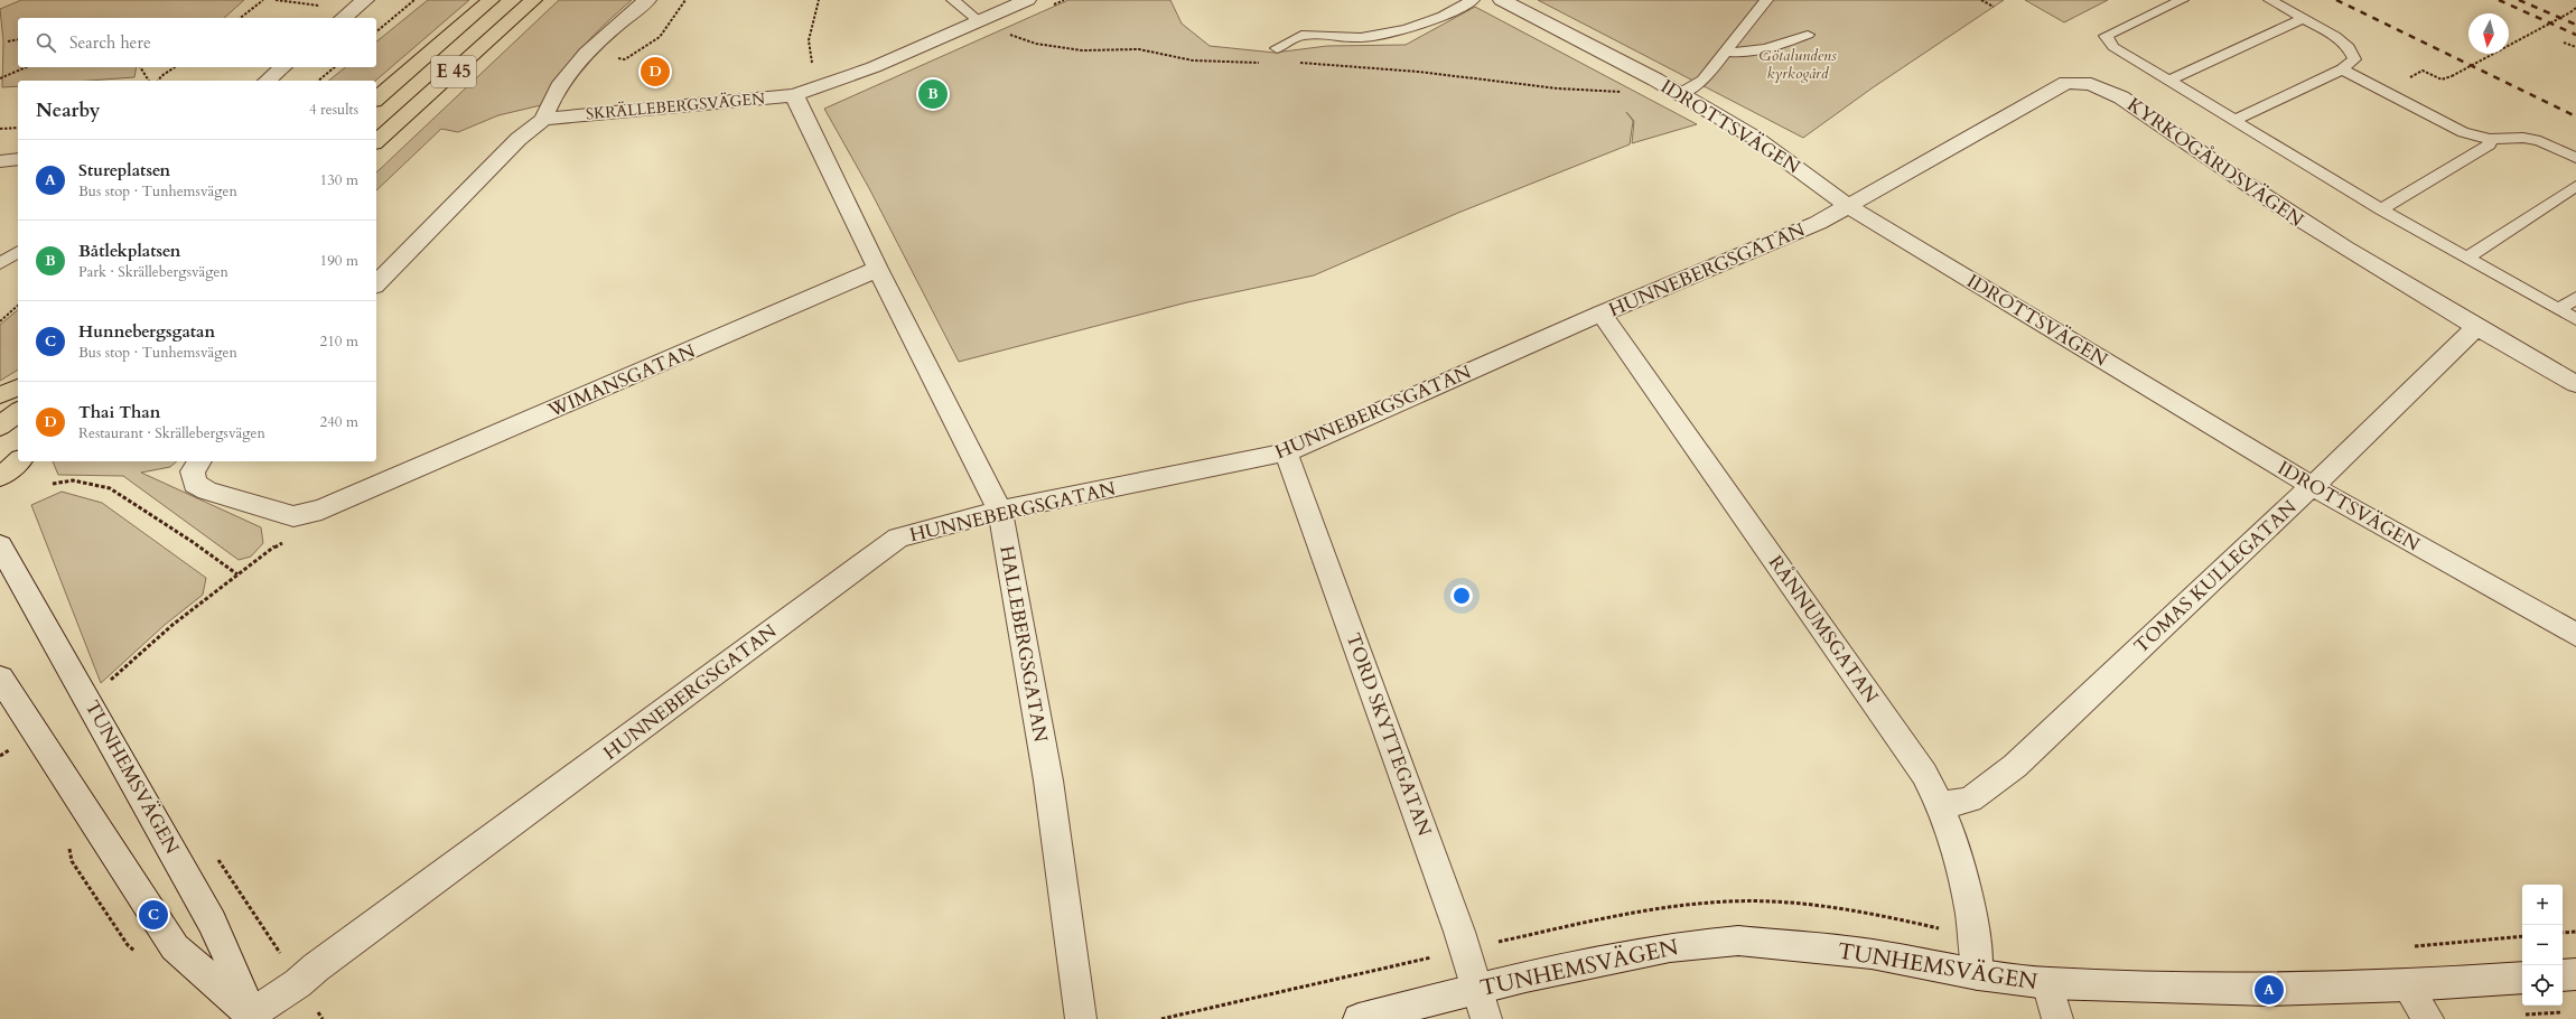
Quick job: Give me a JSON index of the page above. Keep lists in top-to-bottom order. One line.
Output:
{"streets":{"highway":["E 45"],"street":["SKRÄLLEBERGSVÄGEN","IDROTTSVÄGEN","KYRKOGÅRDSVÄGEN","HUNNEBERGSGATAN","WIMANSGATAN","TOMAS KULLEGATAN","RÅNNUMSGATAN","HALLEBERGSGATAN","TORD SKYTTEGATAN","TUNHEMSVÄGEN"]},"crossings":[["IDROTTSVÄGEN","KYRKOGÅRDSVÄGEN"],["IDROTTSVÄGEN","HUNNEBERGSGATAN"],["IDROTTSVÄGEN","TOMAS KULLEGATAN"],["KYRKOGÅRDSVÄGEN","HUNNEBERGSGATAN"],["KYRKOGÅRDSVÄGEN","TOMAS KULLEGATAN"],["HUNNEBERGSGATAN","RÅNNUMSGATAN"],["HUNNEBERGSGATAN","HALLEBERGSGATAN"],["HUNNEBERGSGATAN","TORD SKYTTEGATAN"],["HUNNEBERGSGATAN","TUNHEMSVÄGEN"],["WIMANSGATAN","HALLEBERGSGATAN"],["TOMAS KULLEGATAN","RÅNNUMSGATAN"],["RÅNNUMSGATAN","TUNHEMSVÄGEN"],["TORD SKYTTEGATAN","TUNHEMSVÄGEN"]],"parks":["Götalundens kyrkogård"],"north":"bottom","page":{"search":"Search here","pins":["D","B","C","A"],"heading":["Nearby","4 results"],"list":[{"mark":"A","name":"Stureplatsen","note":"Bus stop · Tunhemsvägen","value":"130 m"},{"mark":"B","name":"Båtlekplatsen","note":"Park · Skrällebergsvägen","value":"190 m"},{"mark":"C","name":"Hunnebergsgatan","note":"Bus stop · Tunhemsvägen","value":"210 m"},{"mark":"D","name":"Thai Than","note":"Restaurant · Skrällebergsvägen","value":"240 m"}],"map_buttons":["+","−"]}}
